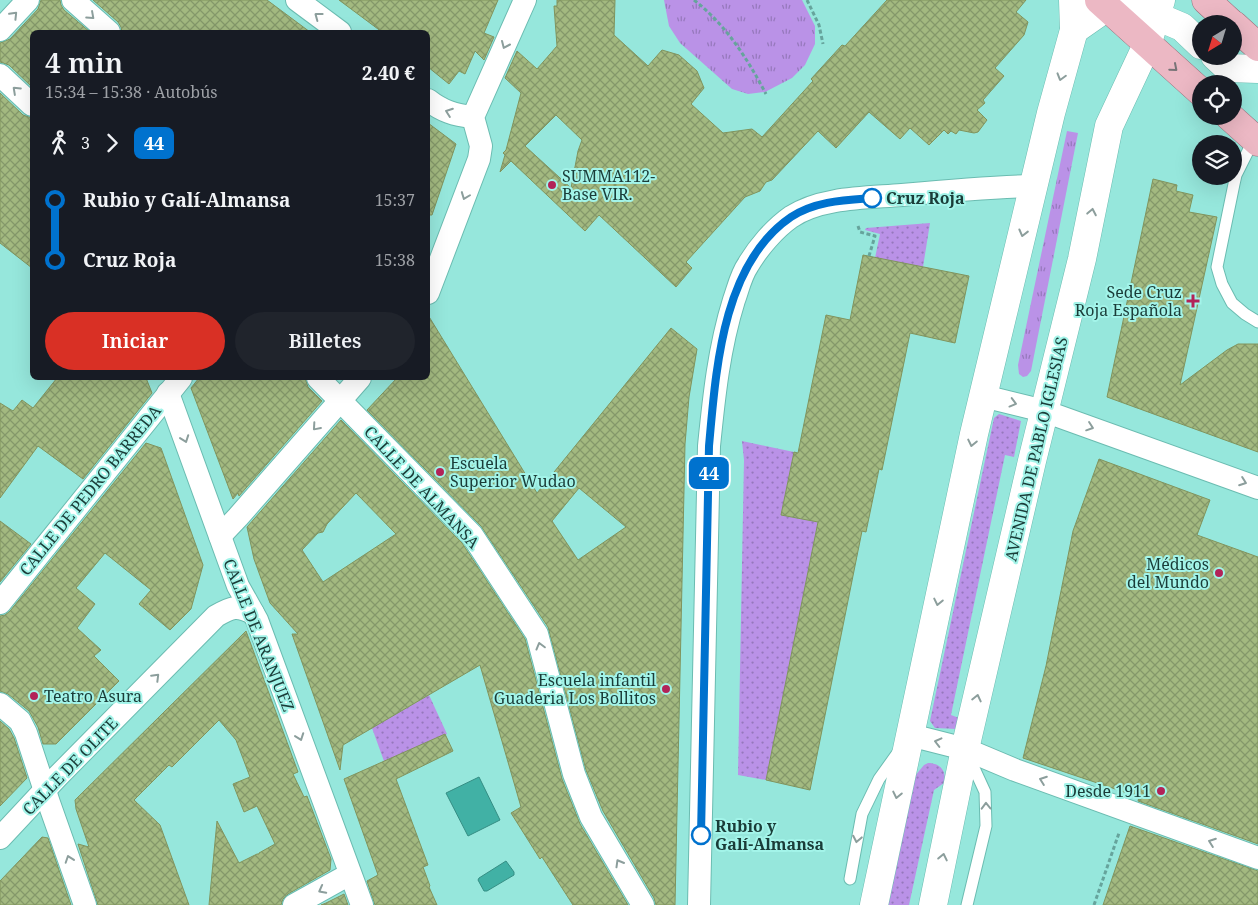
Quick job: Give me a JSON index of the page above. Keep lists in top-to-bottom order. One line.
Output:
{"streets":{"street":["AVENIDA DE PABLO IGLESIAS","CALLE DE ALMANSA","CALLE DE PEDRO BARREDA","CALLE DE ARANJUEZ","CALLE DE OLITE"]},"crossings":[["CALLE DE PEDRO BARREDA","CALLE DE ARANJUEZ"],["CALLE DE ARANJUEZ","CALLE DE OLITE"]],"one_way":["CALLE DE ALMANSA","CALLE DE ARANJUEZ"],"places":{"other":["SUMMA112- Base VIR.","Cruz Roja","Escuela Superior Wudao","Médicos del Mundo","Escuela infantil Guaderia Los Bollitos","Teatro Asura","Desde 1911","Rubio y Galí-Almansa"],"health":["Sede Cruz Roja Española"]},"lines":["bus line 44"],"north":"bottom left","page":{"on_map":"44","heading":["4 min","15:34 – 15:38 · Autobús","2.40 €"],"legs":["3","44"],"list":[{"name":"Rubio y Galí-Almansa","value":"15:37"},{"name":"Cruz Roja","value":"15:38"}],"buttons":["Iniciar","Billetes"]}}
